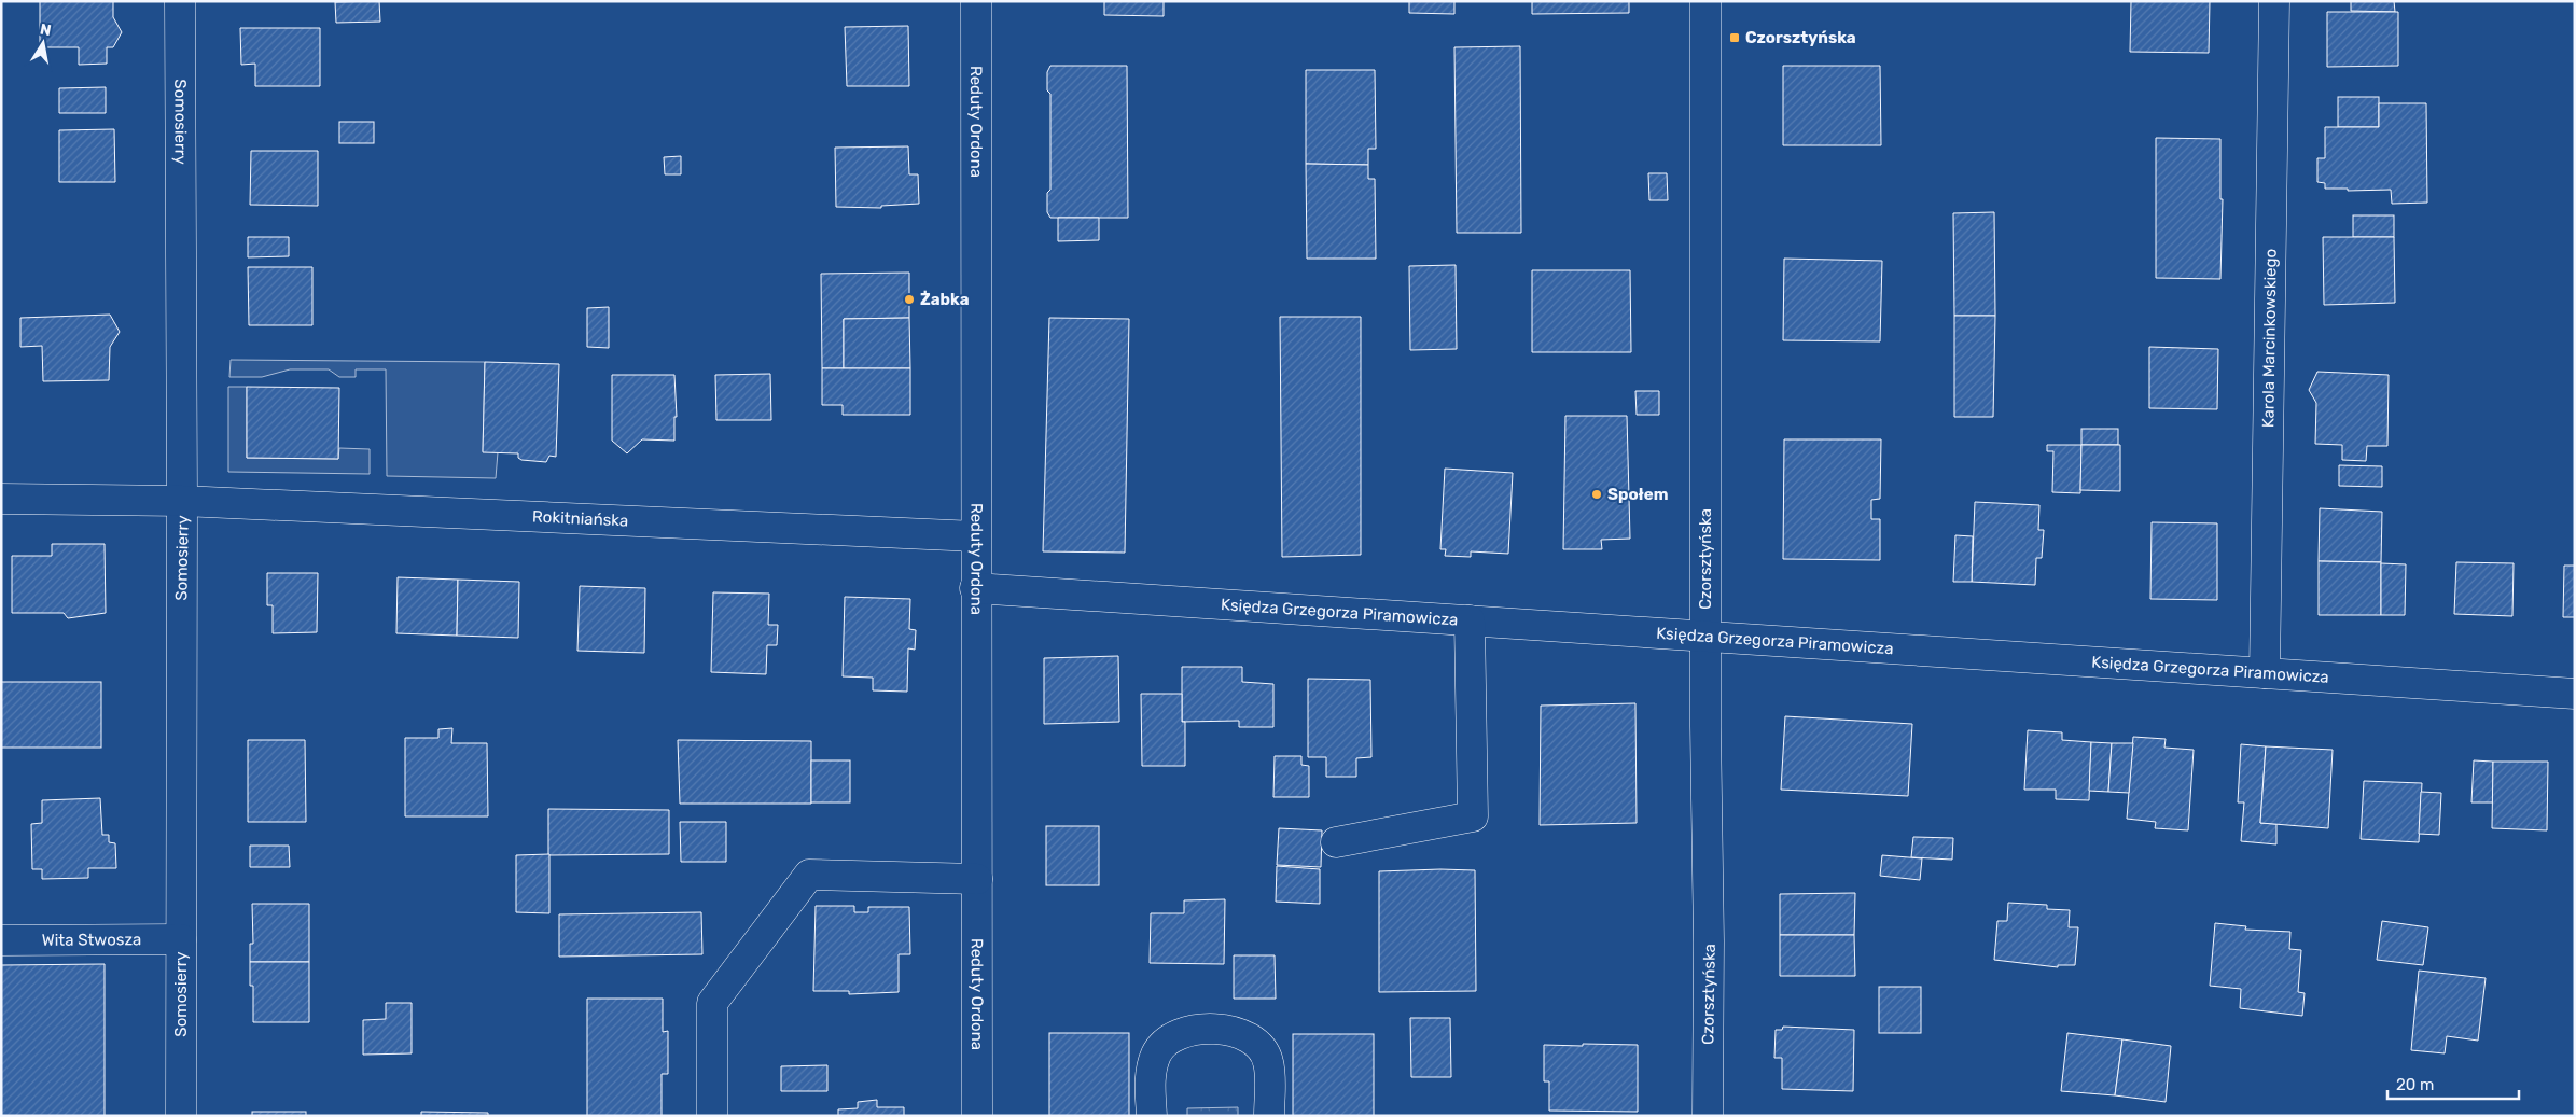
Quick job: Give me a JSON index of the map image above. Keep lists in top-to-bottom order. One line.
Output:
{"streets":{"street":["Somosierry","Reduty Ordona","Karola Marcinkowskiego","Rokitniańska","Czorsztyńska","Księdza Grzegorza Piramowicza","Wita Stwosza"]},"crossings":[["Somosierry","Rokitniańska"],["Somosierry","Wita Stwosza"],["Reduty Ordona","Rokitniańska"],["Reduty Ordona","Księdza Grzegorza Piramowicza"],["Karola Marcinkowskiego","Księdza Grzegorza Piramowicza"],["Czorsztyńska","Księdza Grzegorza Piramowicza"]],"places":{"transit":["Czorsztyńska"],"other":["Żabka","Społem"]},"scale_bar":"20 m","north":"top"}
